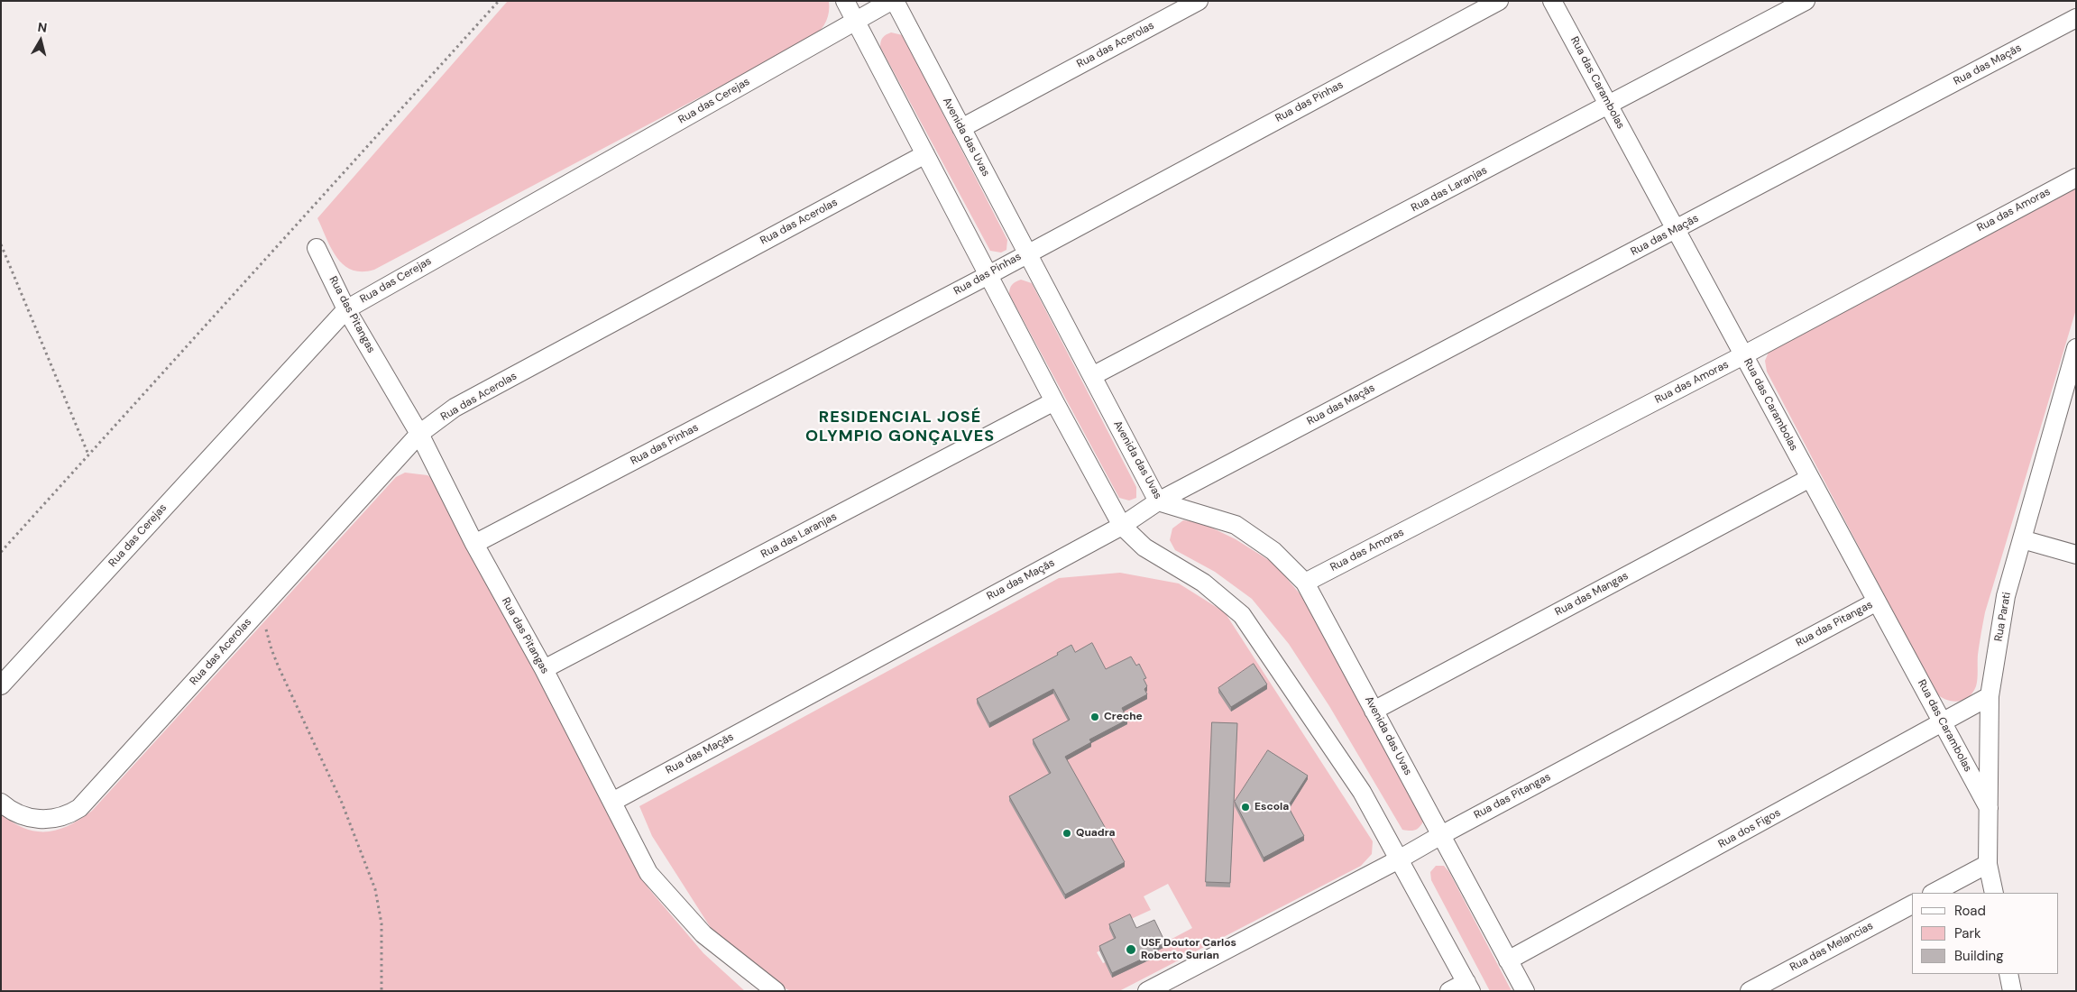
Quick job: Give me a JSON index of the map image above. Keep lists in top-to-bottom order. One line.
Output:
{"streets":{"street":["Rua das Acerolas","Rua das Maçãs","Rua das Carambolas","Rua das Cerejas","Rua das Pinhas","Avenida das Uvas","Rua das Laranjas","Rua das Amoras","Rua das Pitangas","Rua das Mangas","Rua Parati","Rua dos Figos","Rua das Melancias"]},"crossings":[["Rua das Acerolas","Avenida das Uvas"],["Rua das Acerolas","Rua das Pitangas"],["Rua das Maçãs","Rua das Carambolas"],["Rua das Maçãs","Avenida das Uvas"],["Rua das Maçãs","Rua das Pitangas"],["Rua das Carambolas","Rua das Laranjas"],["Rua das Carambolas","Rua das Amoras"],["Rua das Carambolas","Rua das Pitangas"],["Rua das Carambolas","Rua das Mangas"],["Rua das Carambolas","Rua Parati"],["Rua das Carambolas","Rua dos Figos"],["Rua das Cerejas","Avenida das Uvas"],["Rua das Cerejas","Rua das Pitangas"],["Rua das Pinhas","Avenida das Uvas"],["Rua das Pinhas","Rua das Pitangas"],["Avenida das Uvas","Rua das Laranjas"],["Avenida das Uvas","Rua das Amoras"],["Avenida das Uvas","Rua das Pitangas"],["Avenida das Uvas","Rua das Mangas"],["Avenida das Uvas","Rua dos Figos"],["Rua das Laranjas","Rua das Pitangas"],["Rua Parati","Rua dos Figos"]],"districts":["RESIDENCIAL JOSÉ OLYMPIO GONÇALVES"],"places":["Creche","Escola","Quadra","USF Doutor Carlos Roberto Surian"],"legend":["Road","Park","Building"],"north":"top"}
